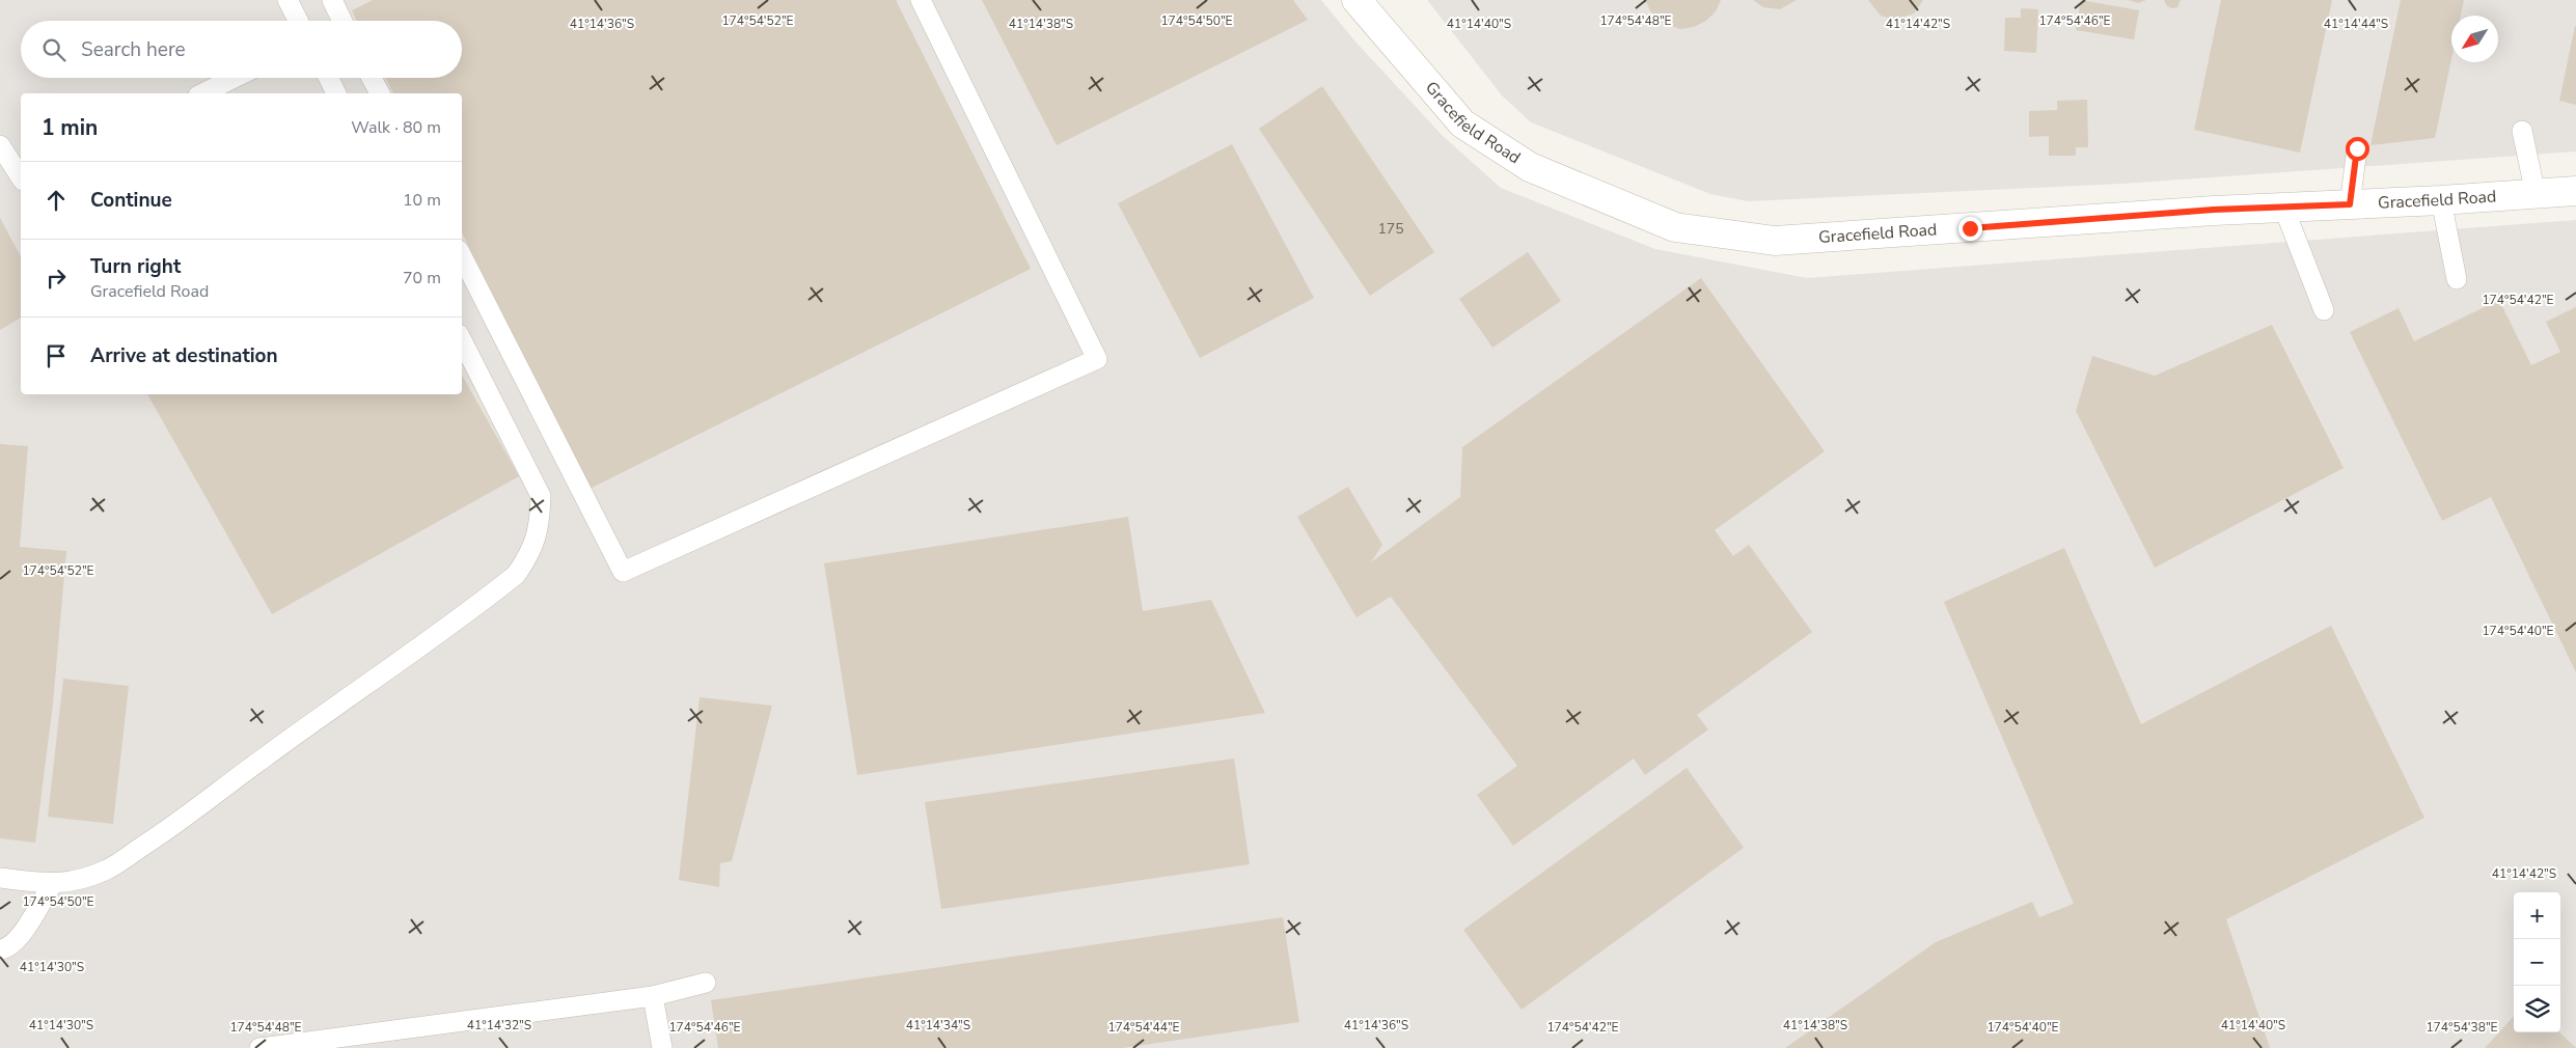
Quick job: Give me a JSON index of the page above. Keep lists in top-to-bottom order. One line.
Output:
{"streets":{"street":["Gracefield Road"]},"house_numbers":["175"],"north":"bottom left","page":{"search":"Search here","heading":["1 min","Walk · 80 m"],"list":[["Continue","10 m"],["Turn right","Gracefield Road","70 m"],"Arrive at destination"],"map_buttons":["+","−"]},"coordinates":["174°54'52\"E","174°54'50\"E","174°54'48\"E","174°54'46\"E","41°14'36\"S","41°14'38\"S","41°14'40\"S","41°14'42\"S","41°14'44\"S","174°54'42\"E","174°54'40\"E","41°14'30\"S","41°14'32\"S","41°14'34\"S","174°54'44\"E","174°54'38\"E"]}
